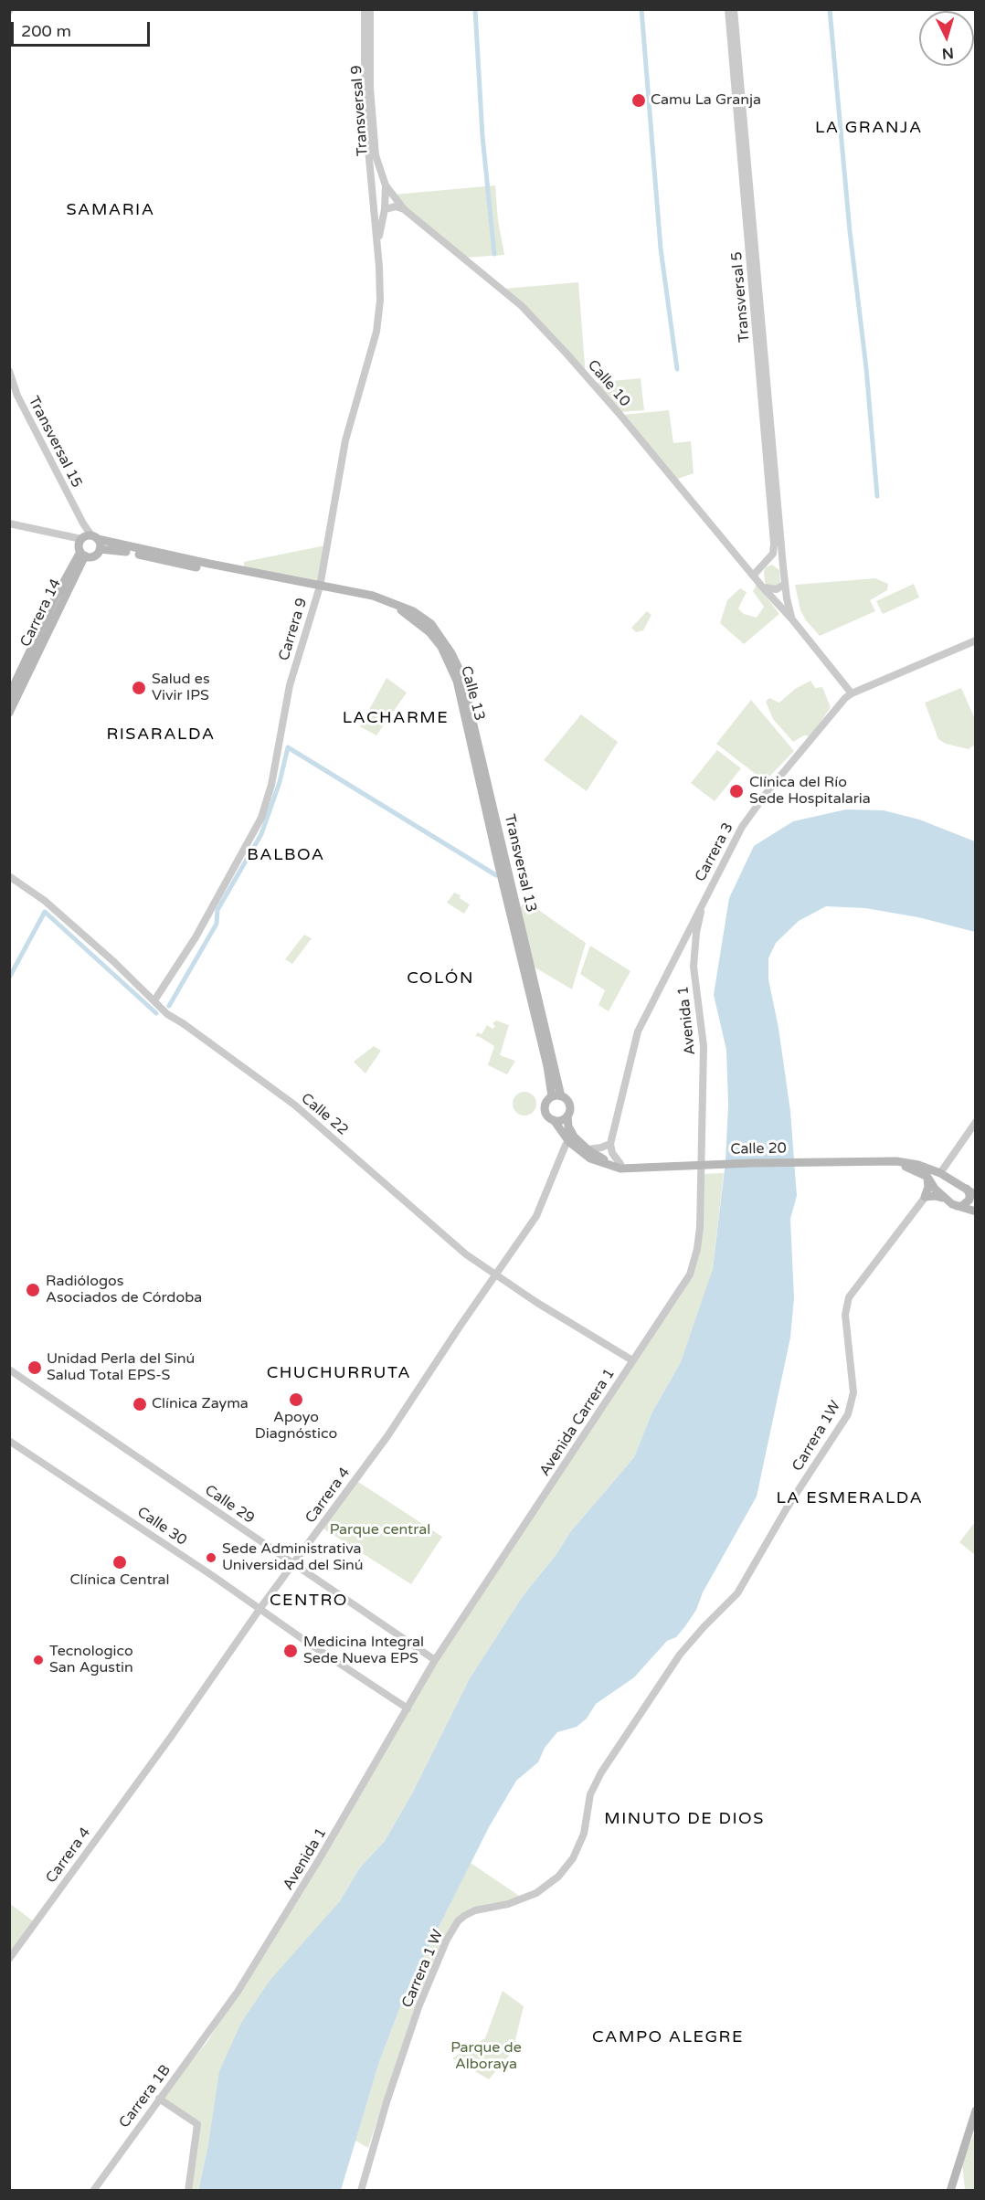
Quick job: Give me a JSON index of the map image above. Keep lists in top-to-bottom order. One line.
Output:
{"streets":{"main road":["Carrera 14","Calle 13","Transversal 13","Calle 20"],"street":["Transversal 9","Transversal 5","Calle 10","Transversal 15","Carrera 9","Carrera 3","Avenida 1","Calle 22","Avenida Carrera 1","Carrera 1W","Carrera 4","Calle 29","Calle 30","Carrera 1 W","Carrera 1B"]},"crossings":[["Transversal 9","Calle 10"],["Transversal 9","Carrera 9"],["Transversal 5","Calle 10"],["Calle 10","Carrera 3"],["Transversal 15","Calle 13"],["Carrera 9","Calle 13"],["Carrera 9","Calle 22"],["Calle 13","Transversal 13"],["Carrera 3","Avenida 1"],["Avenida 1","Avenida Carrera 1"],["Avenida 1","Calle 30"],["Avenida 1","Carrera 1B"],["Calle 22","Avenida Carrera 1"],["Calle 22","Carrera 4"],["Avenida Carrera 1","Calle 29"],["Avenida Carrera 1","Calle 30"],["Carrera 1W","Carrera 1 W"],["Carrera 4","Calle 29"],["Carrera 4","Calle 30"]],"districts":["LA GRANJA","SAMARIA","LACHARME","RISARALDA","BALBOA","COLÓN","CHUCHURRUTA","LA ESMERALDA","CENTRO","MINUTO DE DIOS","CAMPO ALEGRE"],"parks":["Parque central","Parque de Alboraya"],"places":["Camu La Granja","Salud es Vivir IPS","Clínica del Río Sede Hospitalaria","Radiólogos Asociados de Córdoba","Unidad Perla del Sinú Salud Total EPS-S","Apoyo Diagnóstico","Clínica Zayma","Sede Administrativa Universidad del Sinú","Clínica Central","Medicina Integral Sede Nueva EPS","Tecnologico San Agustin"],"scale_bar":"200 m","north":"bottom"}
